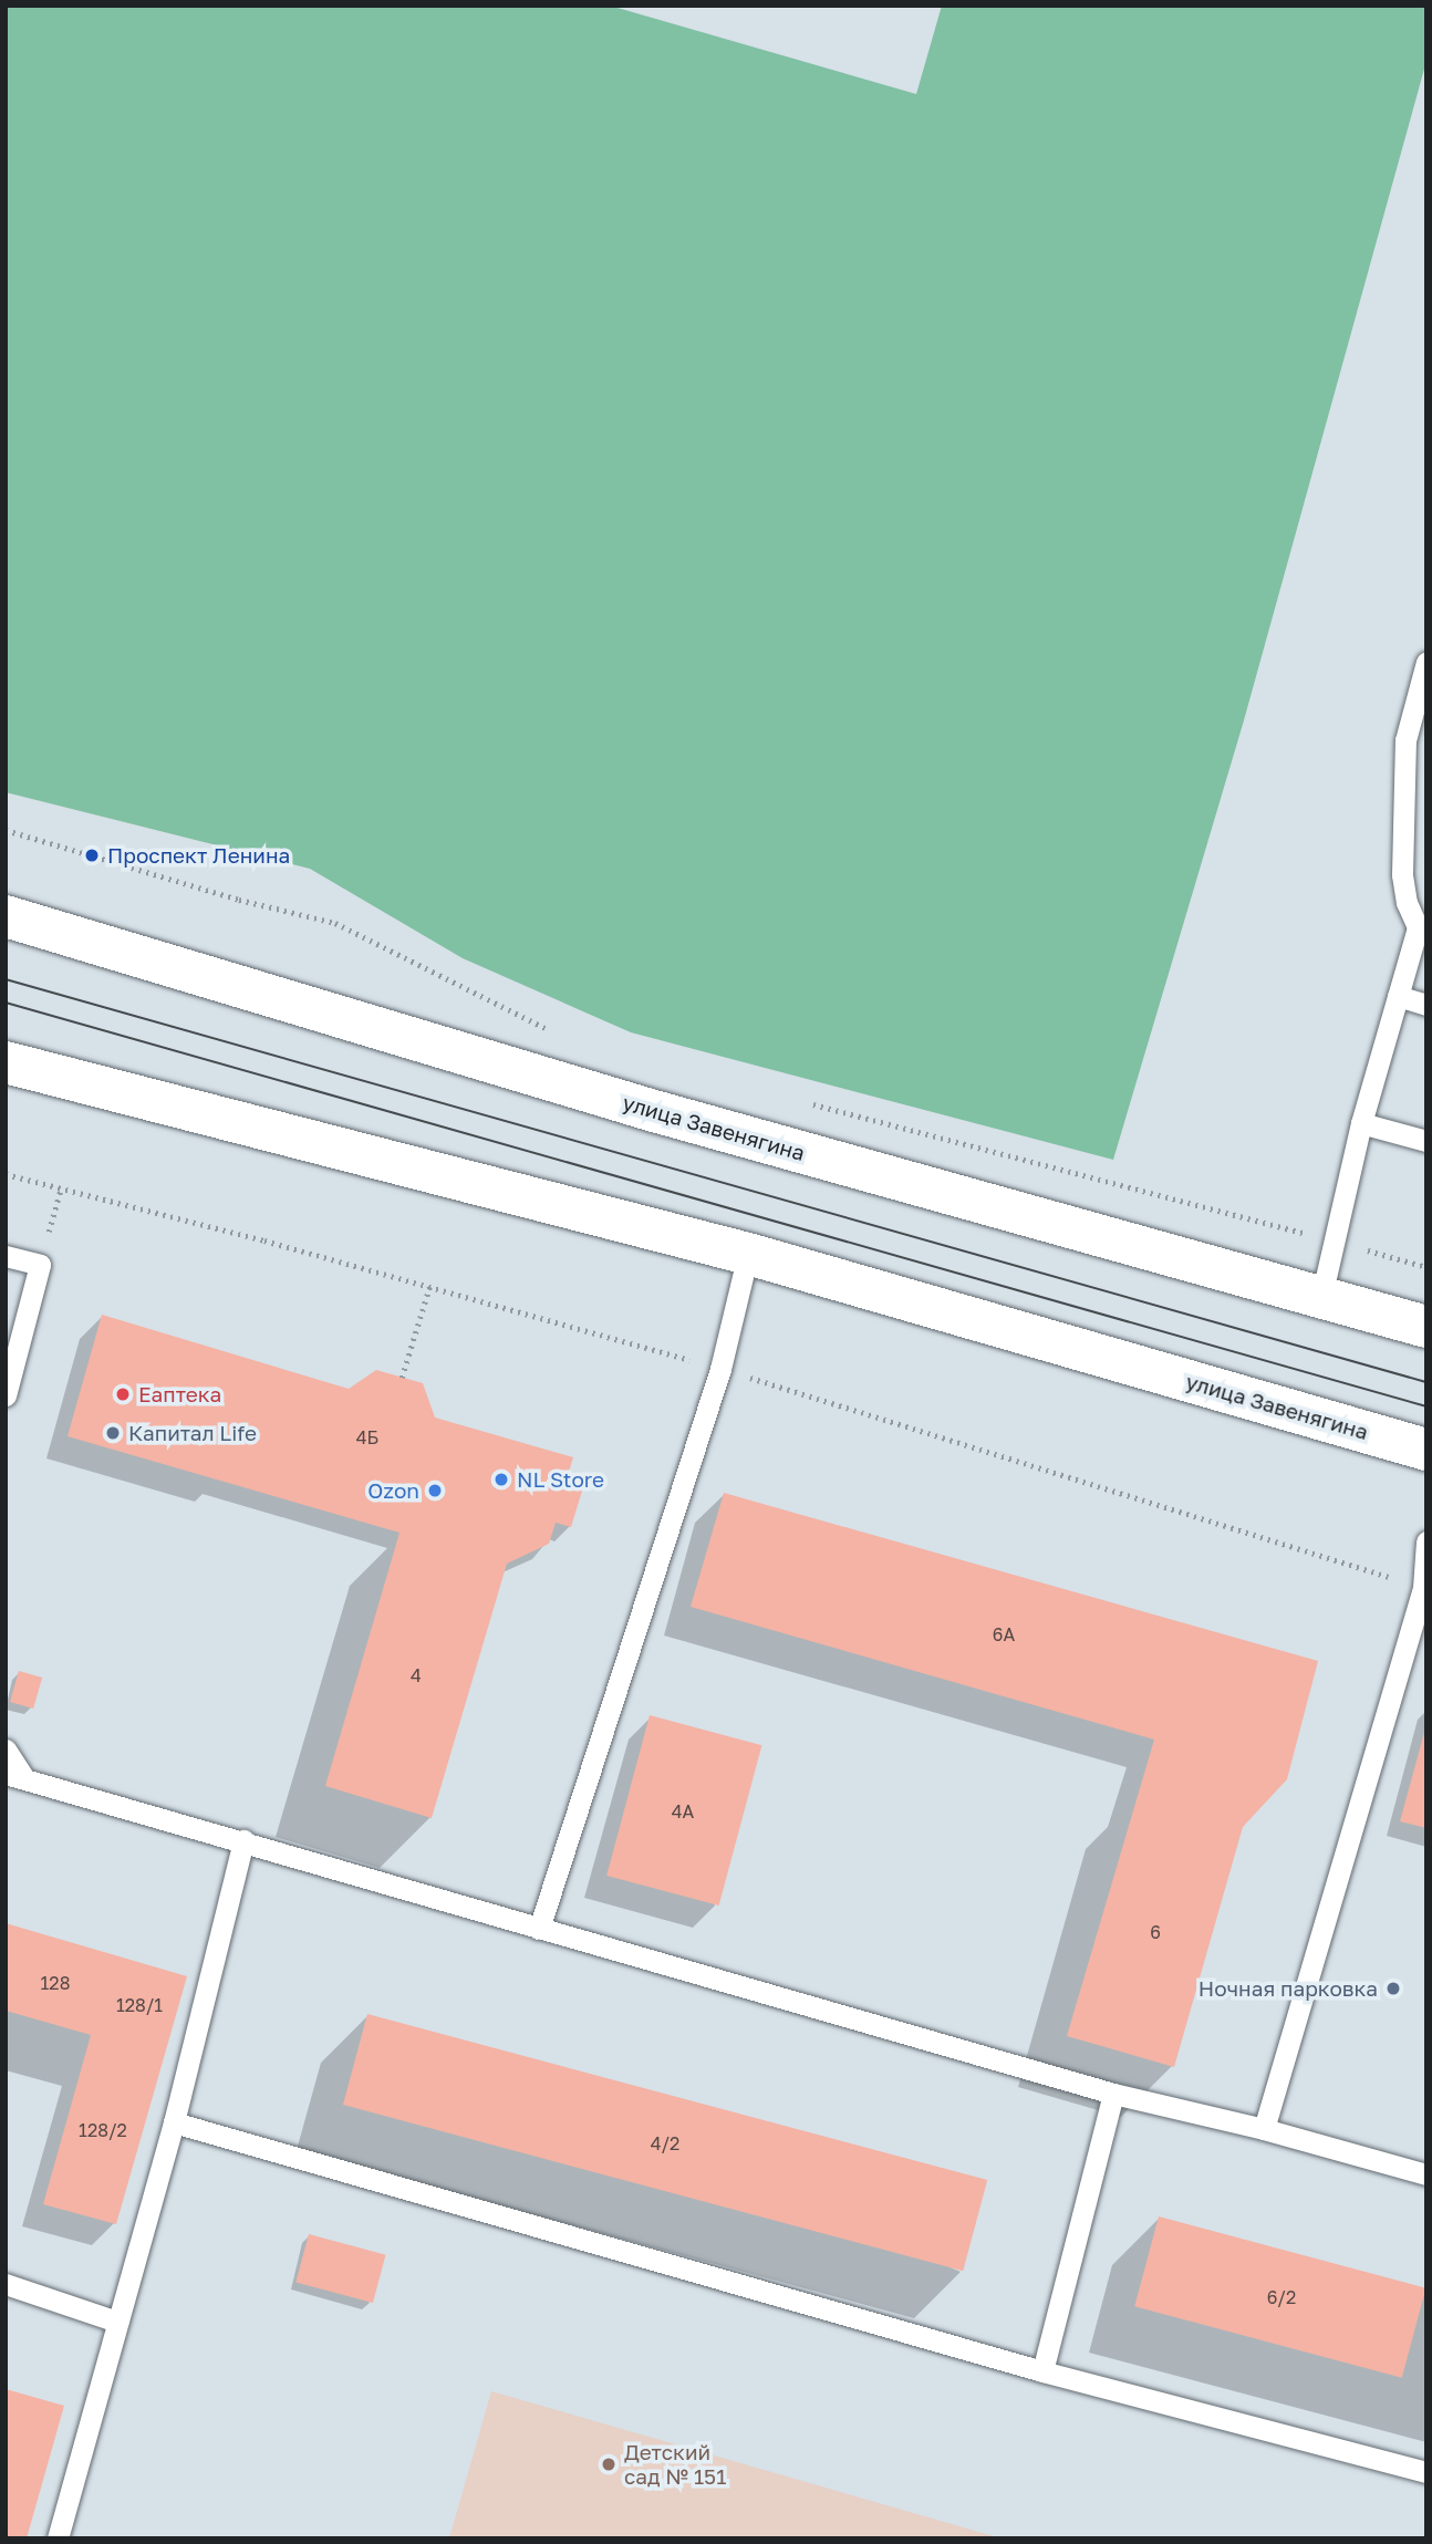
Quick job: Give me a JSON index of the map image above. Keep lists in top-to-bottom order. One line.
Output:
{"streets":{"main road":["улица Завенягина"]},"places":["Проспект Ленина","Еаптека","Капитал Life","NL Store","Ozon","Ночная парковка","Детский сад № 151"],"house_numbers":["4Б","6А","4","4А","6","128","128/1","128/2","4/2","6/2"]}
